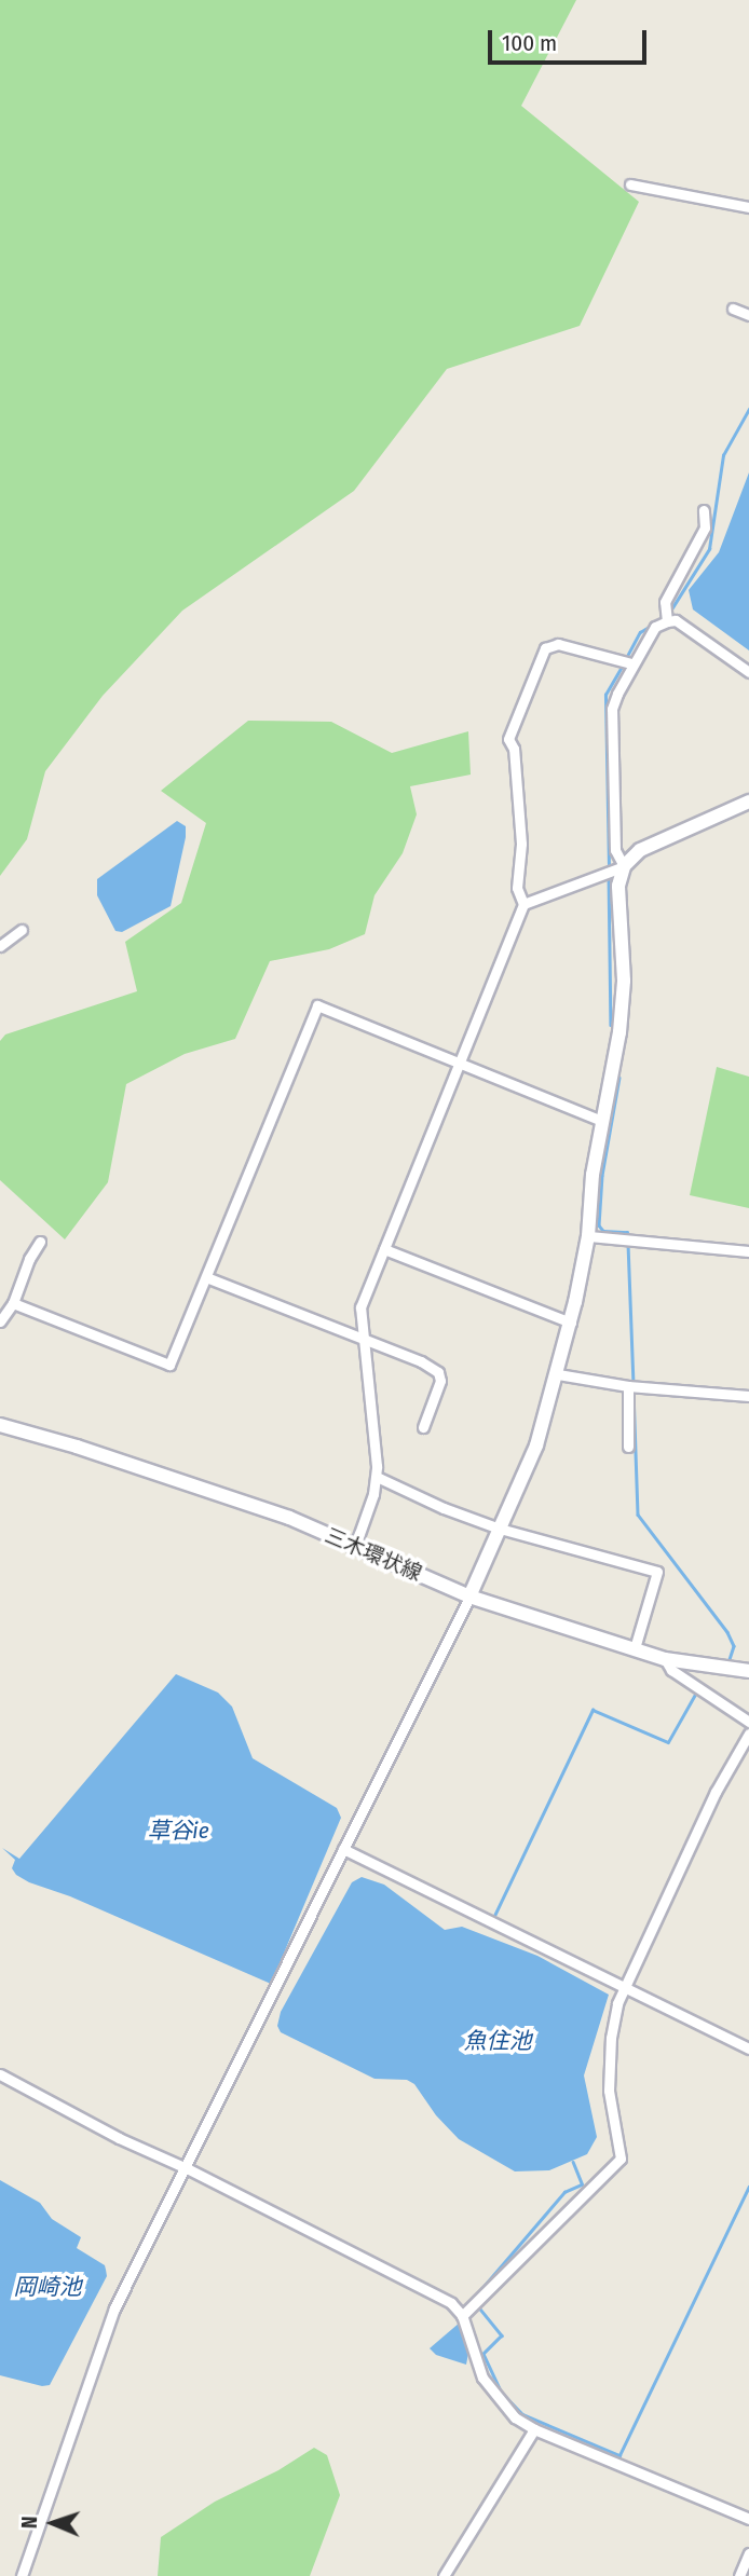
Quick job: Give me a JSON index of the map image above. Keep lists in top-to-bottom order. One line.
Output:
{"streets":{"street":["三木環状線"]},"water":["草谷ie","魚住池","岡崎池"],"scale_bar":"100 m","north":"left"}
